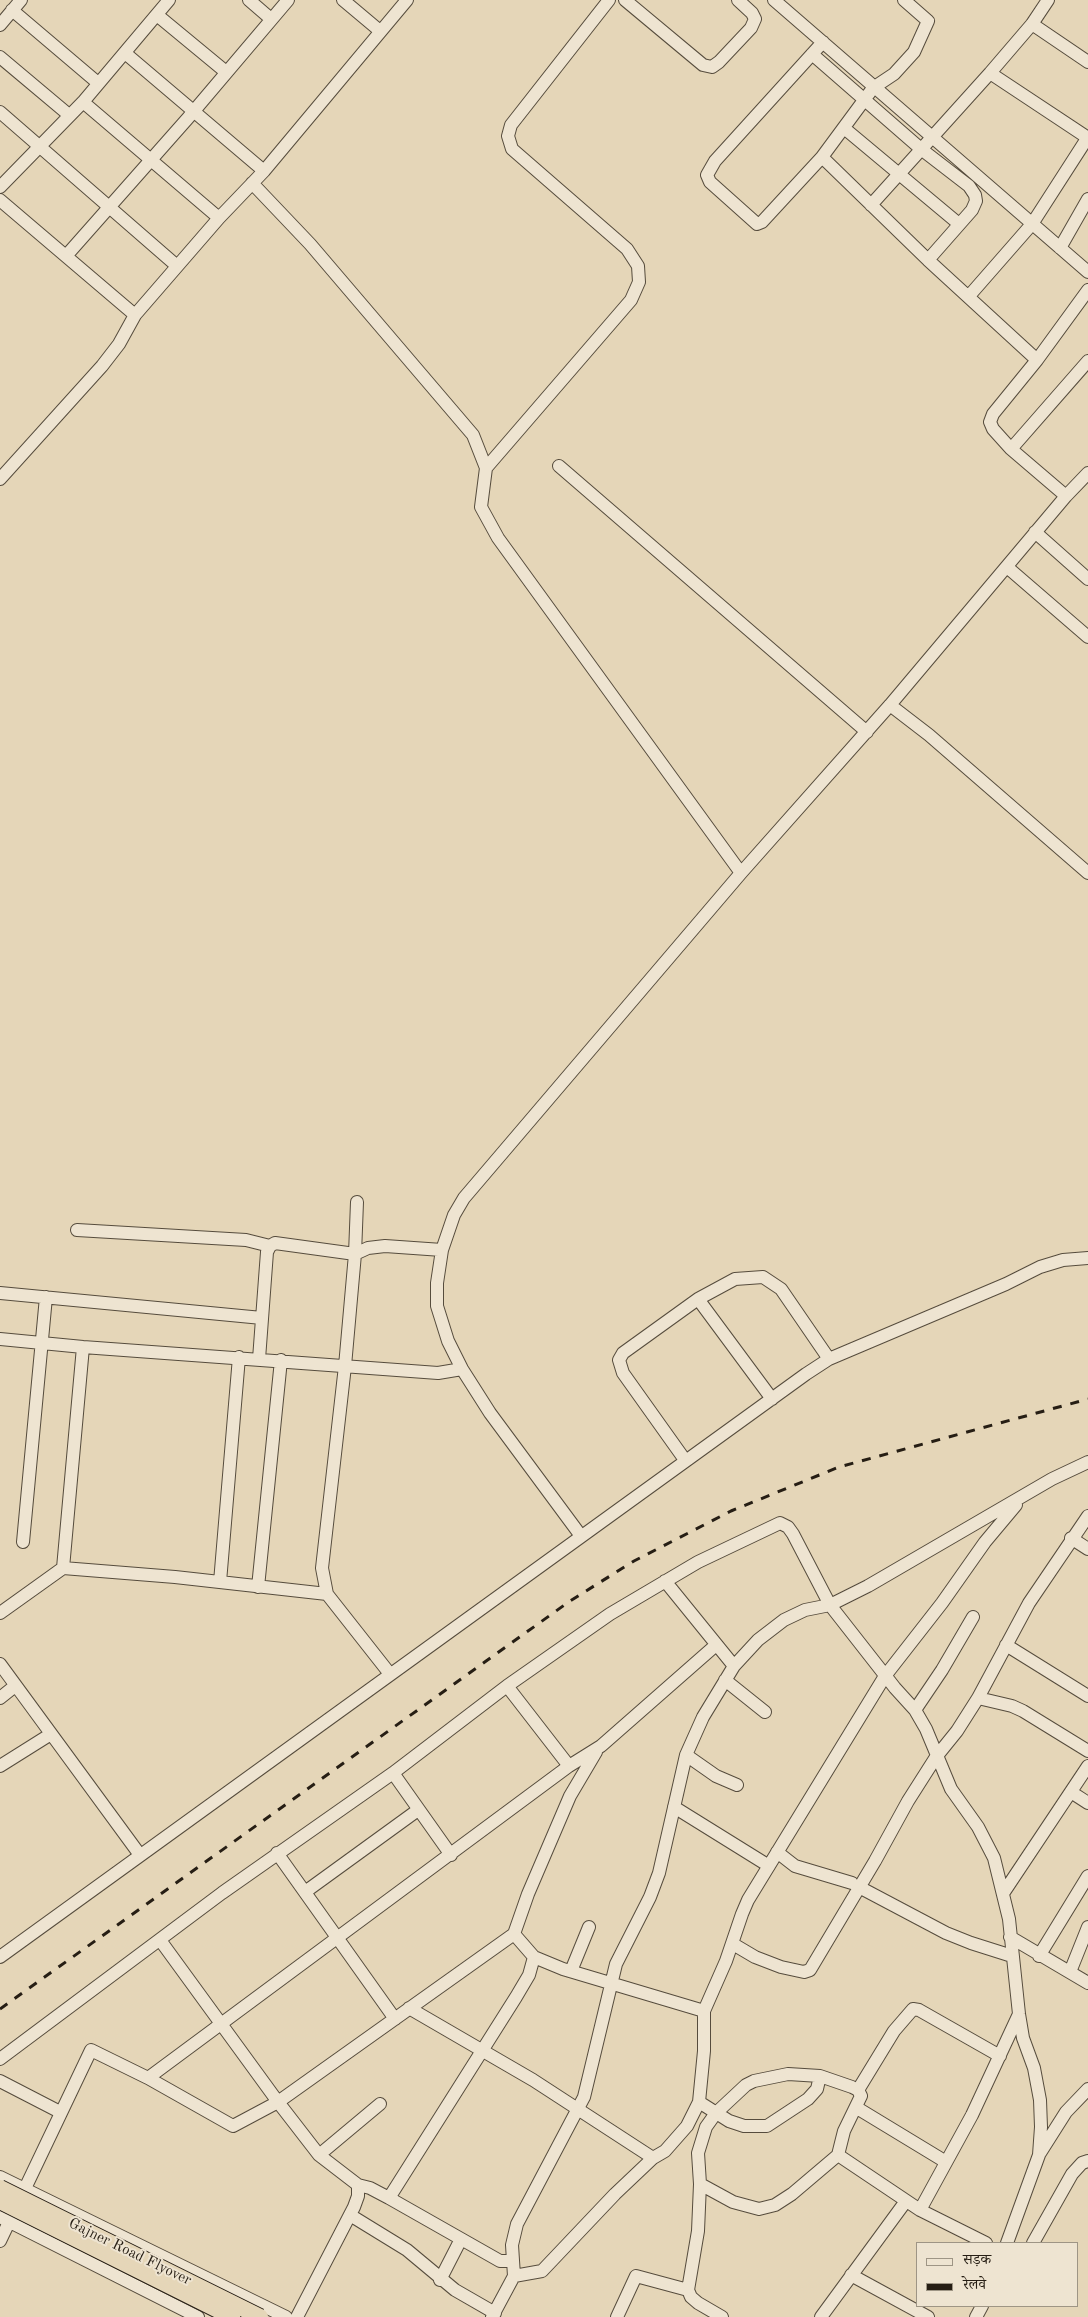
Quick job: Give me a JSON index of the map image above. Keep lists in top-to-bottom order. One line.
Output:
{"streets":{"main road":["Gajner Road Flyover"]},"legend":["सड़क","रेलवे"]}
